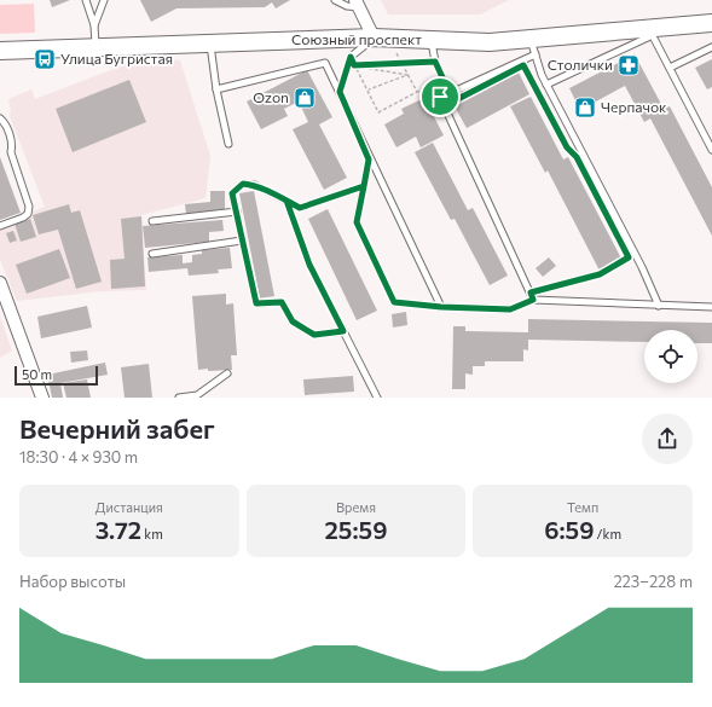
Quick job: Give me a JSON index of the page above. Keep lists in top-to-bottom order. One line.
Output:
{"streets":{"street":["Союзный проспект"]},"places":{"bus stop":["Улица Бугристая"],"pharmacy":["Столички"],"shop":["Ozon","Черпачок"]},"scale_bar":"50 m","page":{"scale":"50 m","heading":["Вечерний забег","18:30 · 4 × 930 m"],"stats":[["Дистанция","3.72 km"],["Время","25:59"],["Темп","6:59 /km"]],"chart":["Набор высоты","223–228 m"]}}
